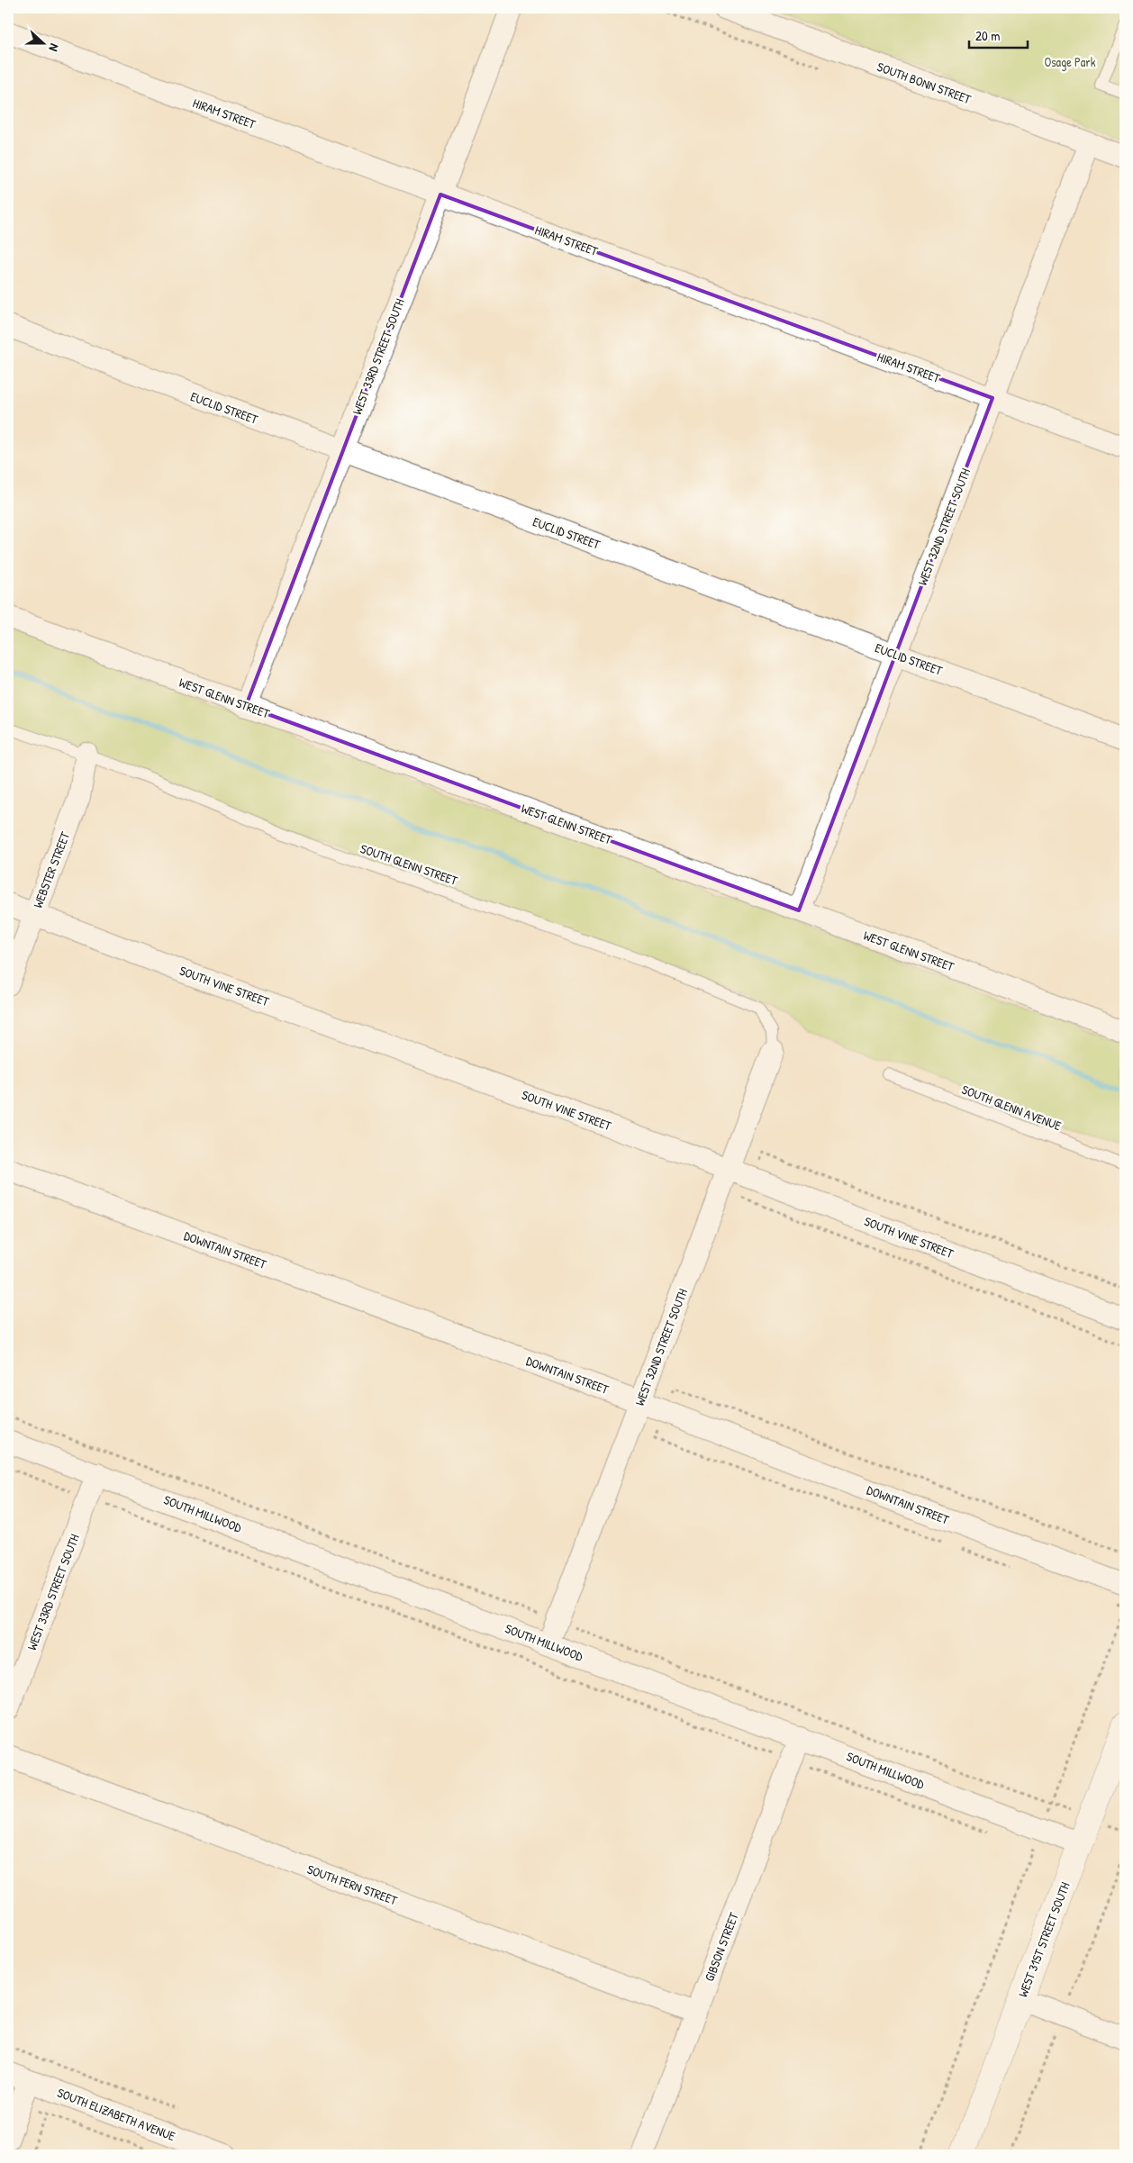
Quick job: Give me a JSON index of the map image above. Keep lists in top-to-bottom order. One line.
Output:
{"streets":{"street":["SOUTH BONN STREET","HIRAM STREET","WEST 33RD STREET SOUTH","EUCLID STREET","WEST 32ND STREET SOUTH","WEST GLENN STREET","WEBSTER STREET","SOUTH VINE STREET","DOWNTAIN STREET","SOUTH MILLWOOD","SOUTH FERN STREET","WEST 31ST STREET SOUTH","GIBSON STREET","SOUTH ELIZABETH AVENUE"],"lane":["SOUTH GLENN STREET","SOUTH GLENN AVENUE"]},"crossings":[["SOUTH BONN STREET","WEST 32ND STREET SOUTH"],["HIRAM STREET","WEST 33RD STREET SOUTH"],["HIRAM STREET","WEST 32ND STREET SOUTH"],["WEST 33RD STREET SOUTH","EUCLID STREET"],["WEST 33RD STREET SOUTH","WEST GLENN STREET"],["WEST 33RD STREET SOUTH","SOUTH MILLWOOD"],["EUCLID STREET","WEST 32ND STREET SOUTH"],["WEST 32ND STREET SOUTH","WEST GLENN STREET"],["WEST 32ND STREET SOUTH","SOUTH GLENN STREET"],["WEST 32ND STREET SOUTH","SOUTH VINE STREET"],["WEST 32ND STREET SOUTH","DOWNTAIN STREET"],["WEST 32ND STREET SOUTH","SOUTH MILLWOOD"],["SOUTH GLENN STREET","WEBSTER STREET"],["WEBSTER STREET","SOUTH VINE STREET"],["SOUTH MILLWOOD","WEST 31ST STREET SOUTH"],["SOUTH MILLWOOD","GIBSON STREET"],["SOUTH FERN STREET","GIBSON STREET"]],"parks":["Osage Park"],"scale_bar":"20 m","north":"right"}
